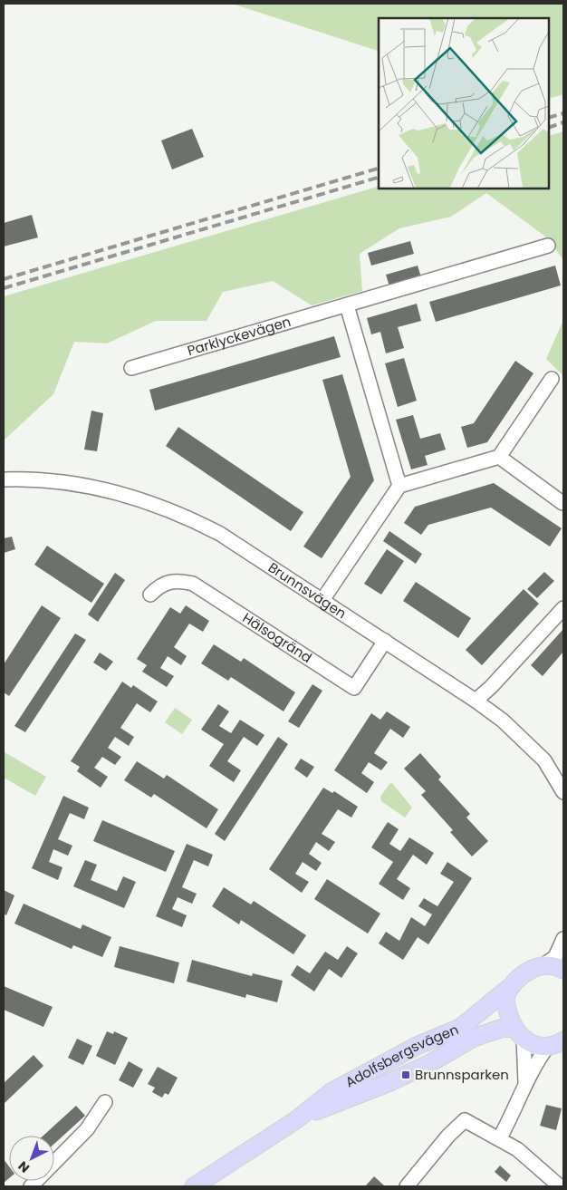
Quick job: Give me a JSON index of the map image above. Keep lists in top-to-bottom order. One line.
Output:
{"streets":{"main road":["Adolfsbergsvägen"],"street":["Parklyckevägen","Brunnsvägen","Hälsogränd"]},"crossings":[["Brunnsvägen","Hälsogränd"]],"places":{"transit":["Brunnsparken"]},"north":"bottom left"}
